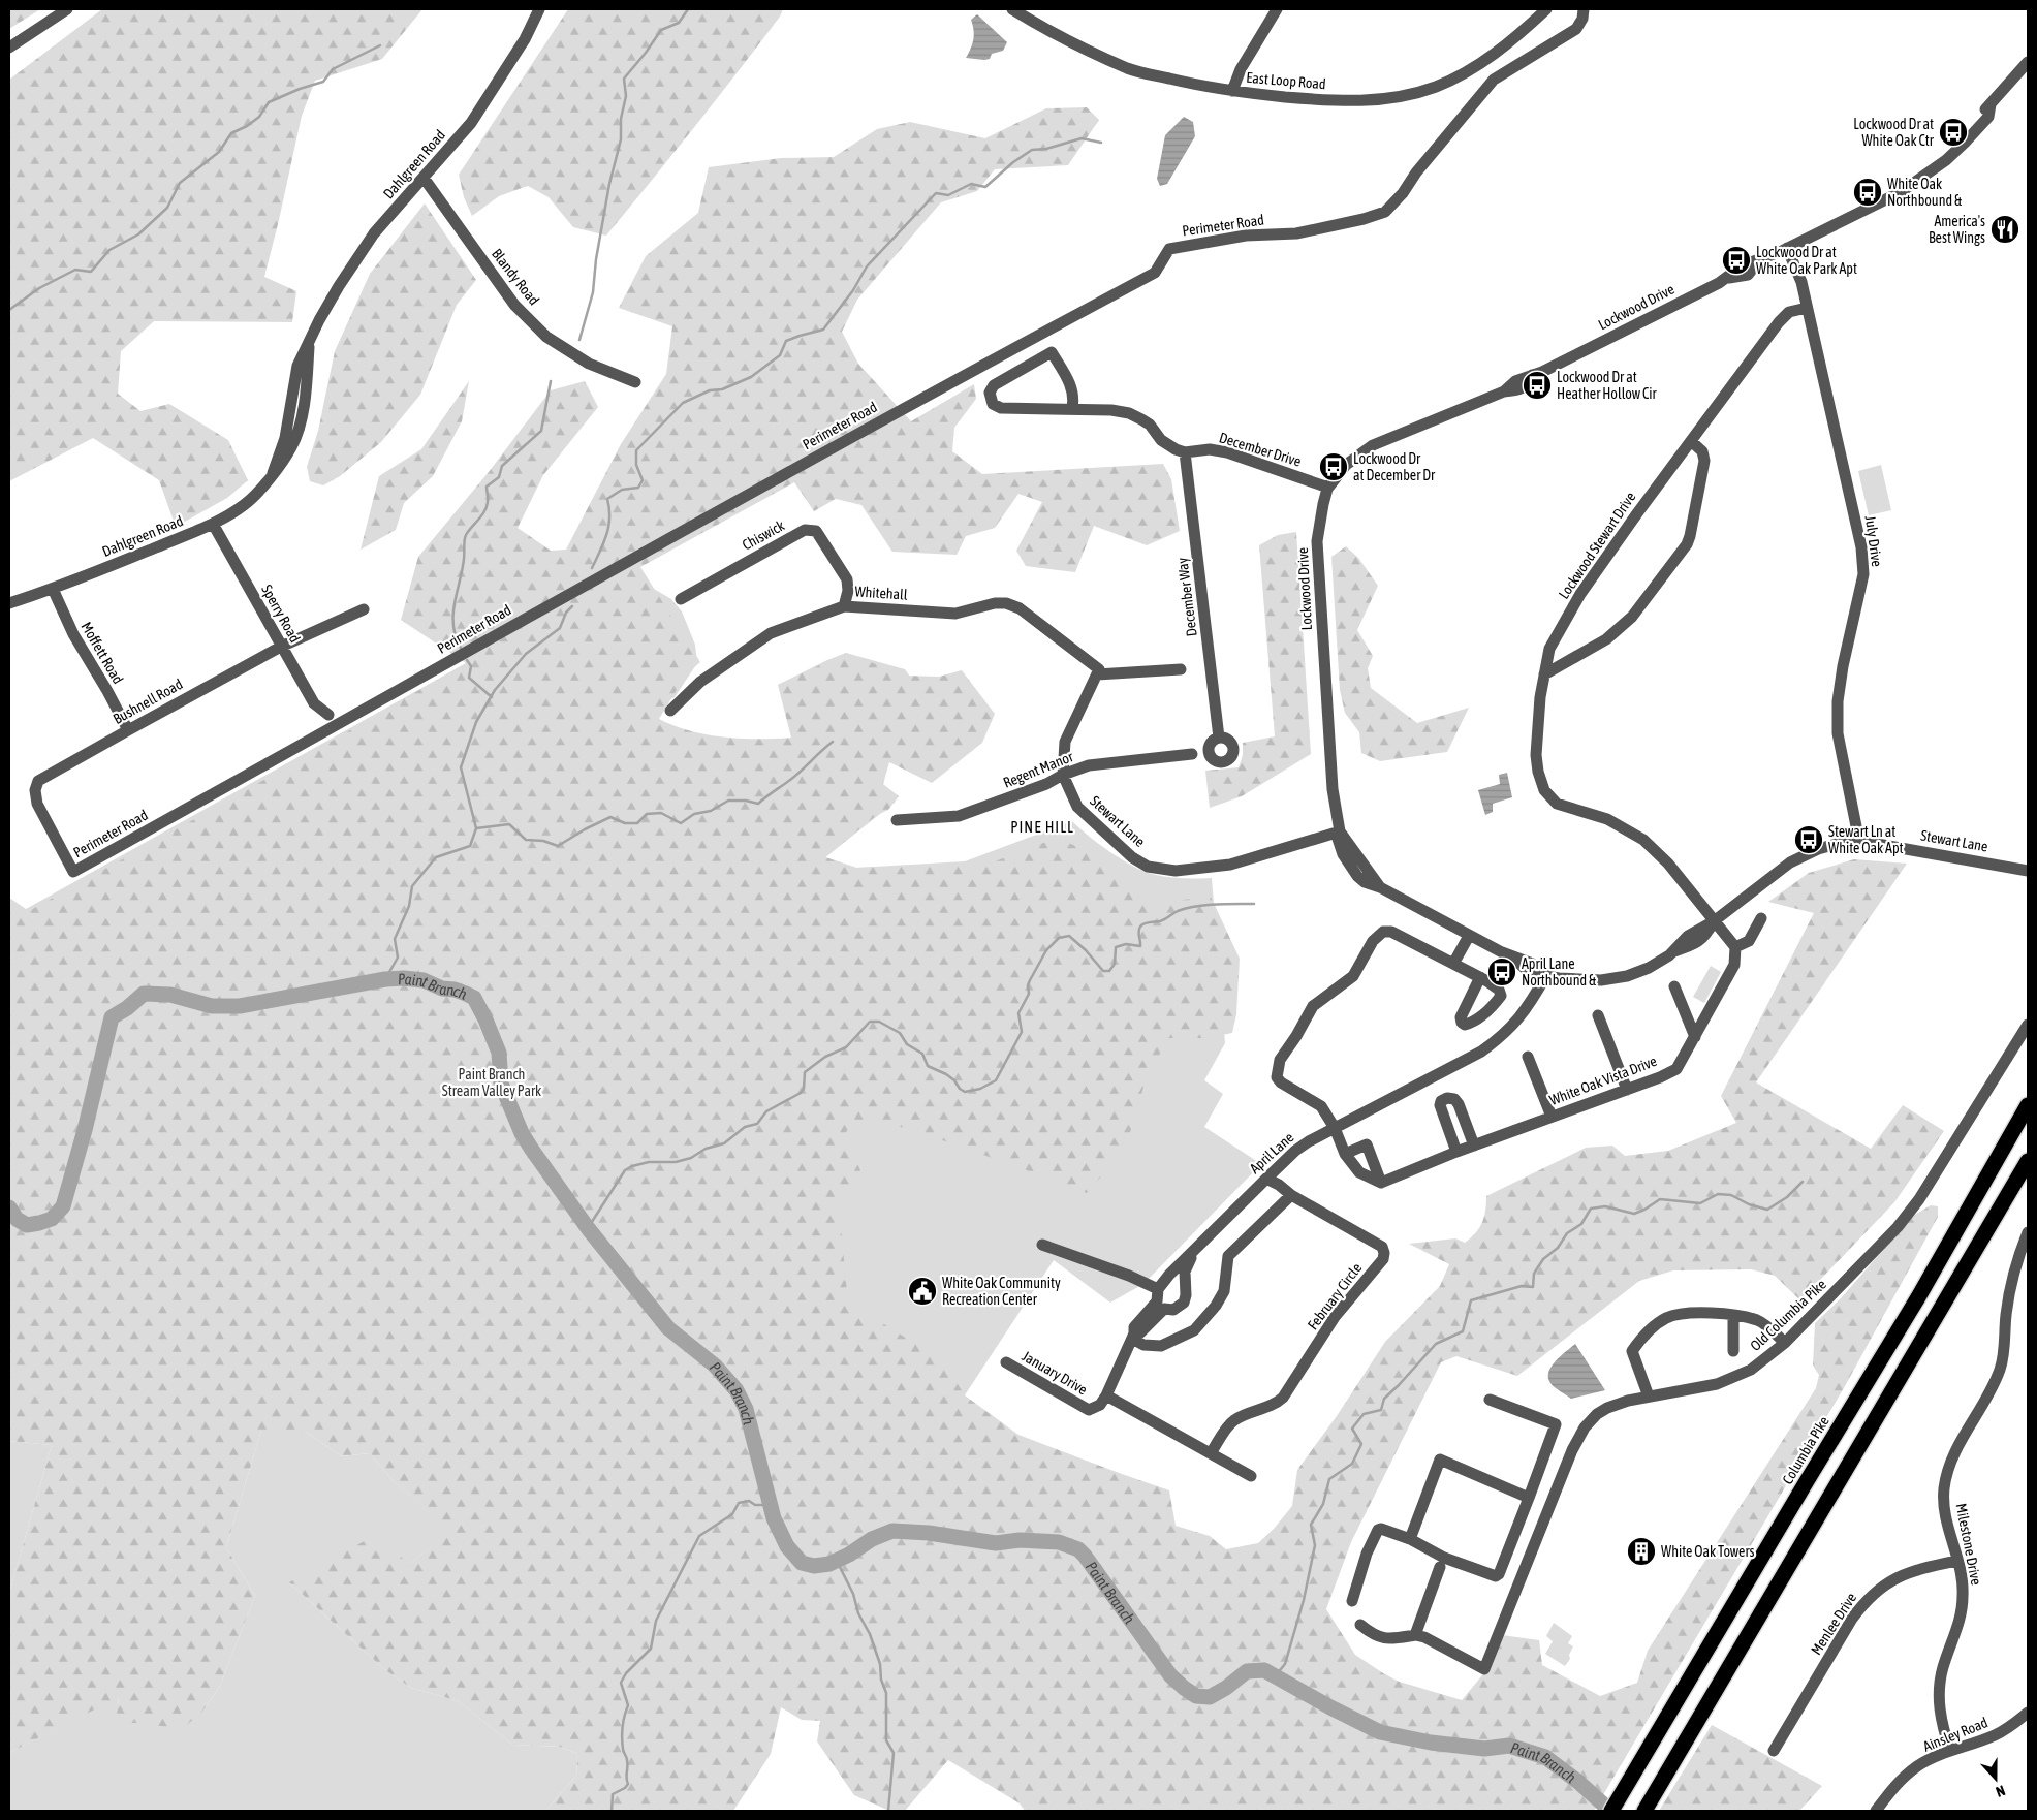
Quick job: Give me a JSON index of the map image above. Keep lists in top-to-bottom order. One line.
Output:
{"streets":{"highway":["Columbia Pike"],"street":["East Loop Road","Dahlgreen Road","Perimeter Road","Blandy Road","Lockwood Drive","December Drive","Chiswick","July Drive","Lockwood Stewart Drive","Whitehall","December Way","Sperry Road","Moffett Road","Bushnell Road","Regent Manor","Stewart Lane","White Oak Vista Drive","April Lane","February Circle","Old Columbia Pike","January Drive","Milestone Drive","Menlee Drive","Ainsley Road"]},"crossings":[["Dahlgreen Road","Blandy Road"],["Dahlgreen Road","Sperry Road"],["Dahlgreen Road","Moffett Road"],["Perimeter Road","Bushnell Road"],["Lockwood Drive","December Drive"],["Lockwood Drive","July Drive"],["Lockwood Drive","Stewart Lane"],["December Drive","December Way"],["Chiswick","Whitehall"],["July Drive","Lockwood Stewart Drive"],["July Drive","Stewart Lane"],["Lockwood Stewart Drive","Stewart Lane"],["Whitehall","Stewart Lane"],["Sperry Road","Bushnell Road"],["Moffett Road","Bushnell Road"],["Regent Manor","Stewart Lane"],["Stewart Lane","April Lane"],["April Lane","February Circle"],["April Lane","January Drive"],["Milestone Drive","Menlee Drive"],["Milestone Drive","Ainsley Road"]],"districts":["PINE HILL"],"water":["Paint Branch"],"parks":["Paint Branch Stream Valley Park"],"places":{"bus stop":["Lockwood Dr at White Oak Ctr","White Oak Northbound &","Lockwood Dr at White Oak Park Apt","Lockwood Dr at Heather Hollow Cir","Lockwood Dr at December Dr","Stewart Ln at White Oak Apt","April Lane Northbound &"],"restaurant":["America's Best Wings"],"public building":["White Oak Community Recreation Center"],"building":["White Oak Towers"]},"north":"bottom"}
